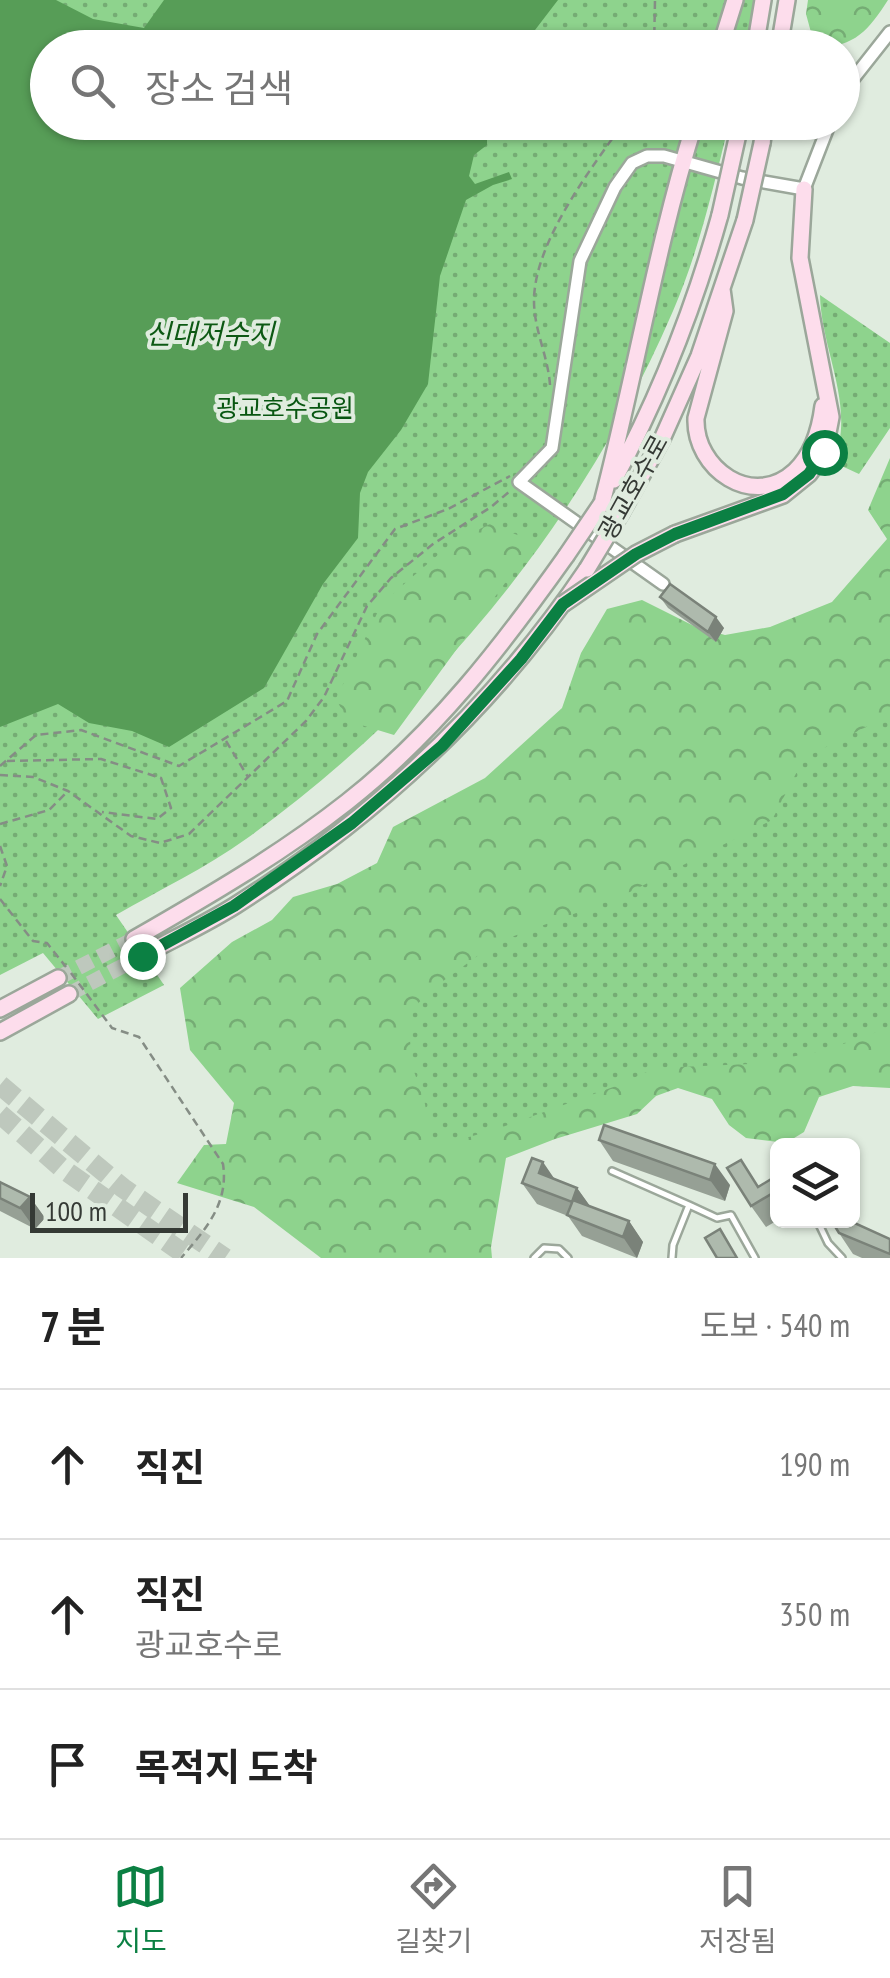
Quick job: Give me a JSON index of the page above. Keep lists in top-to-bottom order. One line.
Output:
{"streets":{"main road":["광교호수로"]},"water":["신대저수지"],"parks":["광교호수공원"],"scale_bar":"100 m","page":{"search":"장소 검색","scale":"100 m","heading":["7 분","도보 · 540 m"],"list":[["직진","190 m"],["직진","광교호수로","350 m"],"목적지 도착"],"nav":["지도","길찾기","저장됨"]}}
